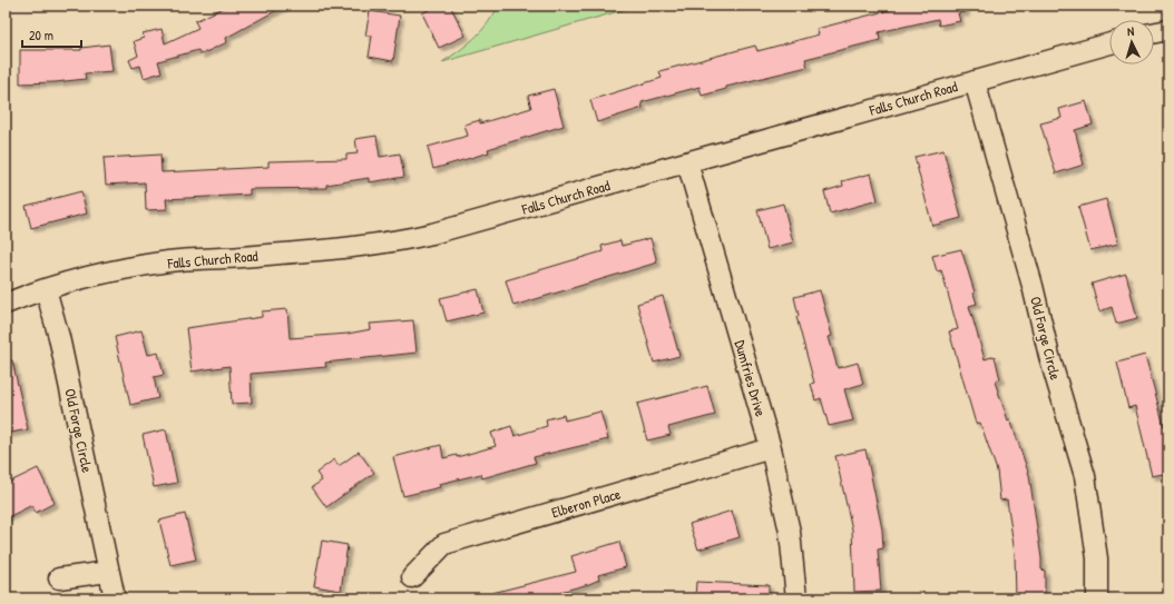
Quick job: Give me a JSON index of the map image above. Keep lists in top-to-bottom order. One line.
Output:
{"streets":{"street":["Falls Church Road","Old Forge Circle","Dumfries Drive","Elberon Place"]},"crossings":[["Falls Church Road","Old Forge Circle"],["Falls Church Road","Dumfries Drive"],["Dumfries Drive","Elberon Place"]],"scale_bar":"20 m","north":"top"}
